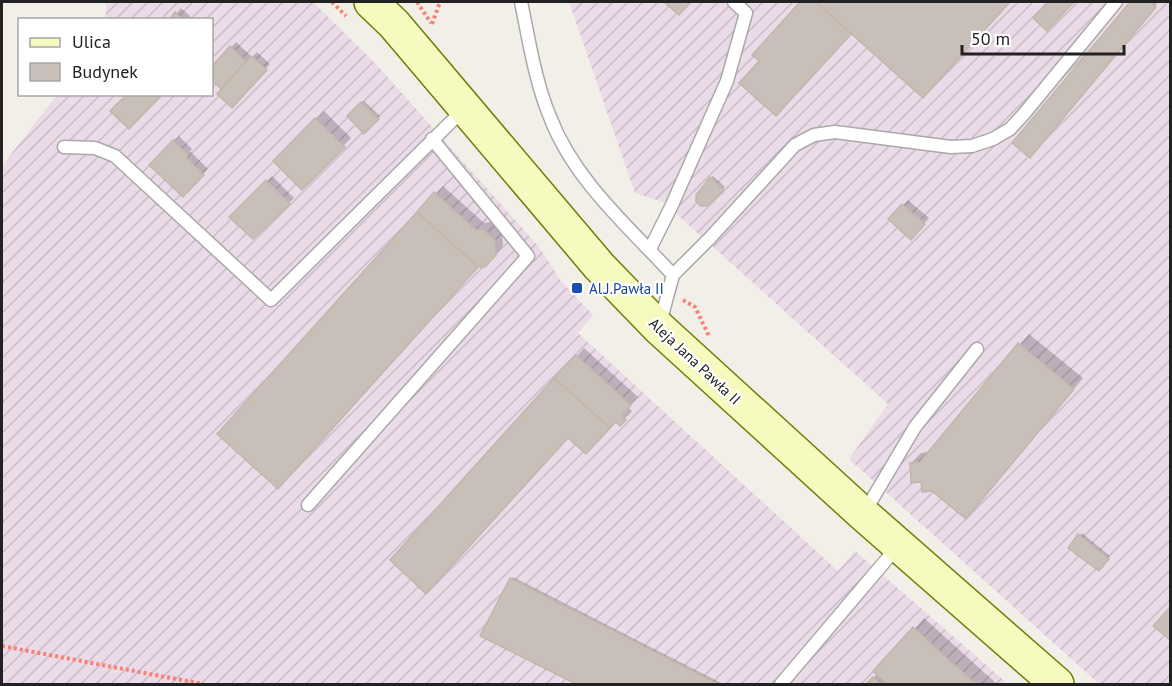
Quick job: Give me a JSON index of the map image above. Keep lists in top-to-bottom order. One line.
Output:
{"streets":{"main road":["Aleja Jana Pawła II"]},"places":{"transit":["Al.J.Pawła II"]},"legend":["Ulica","Budynek"],"scale_bar":"50 m"}
